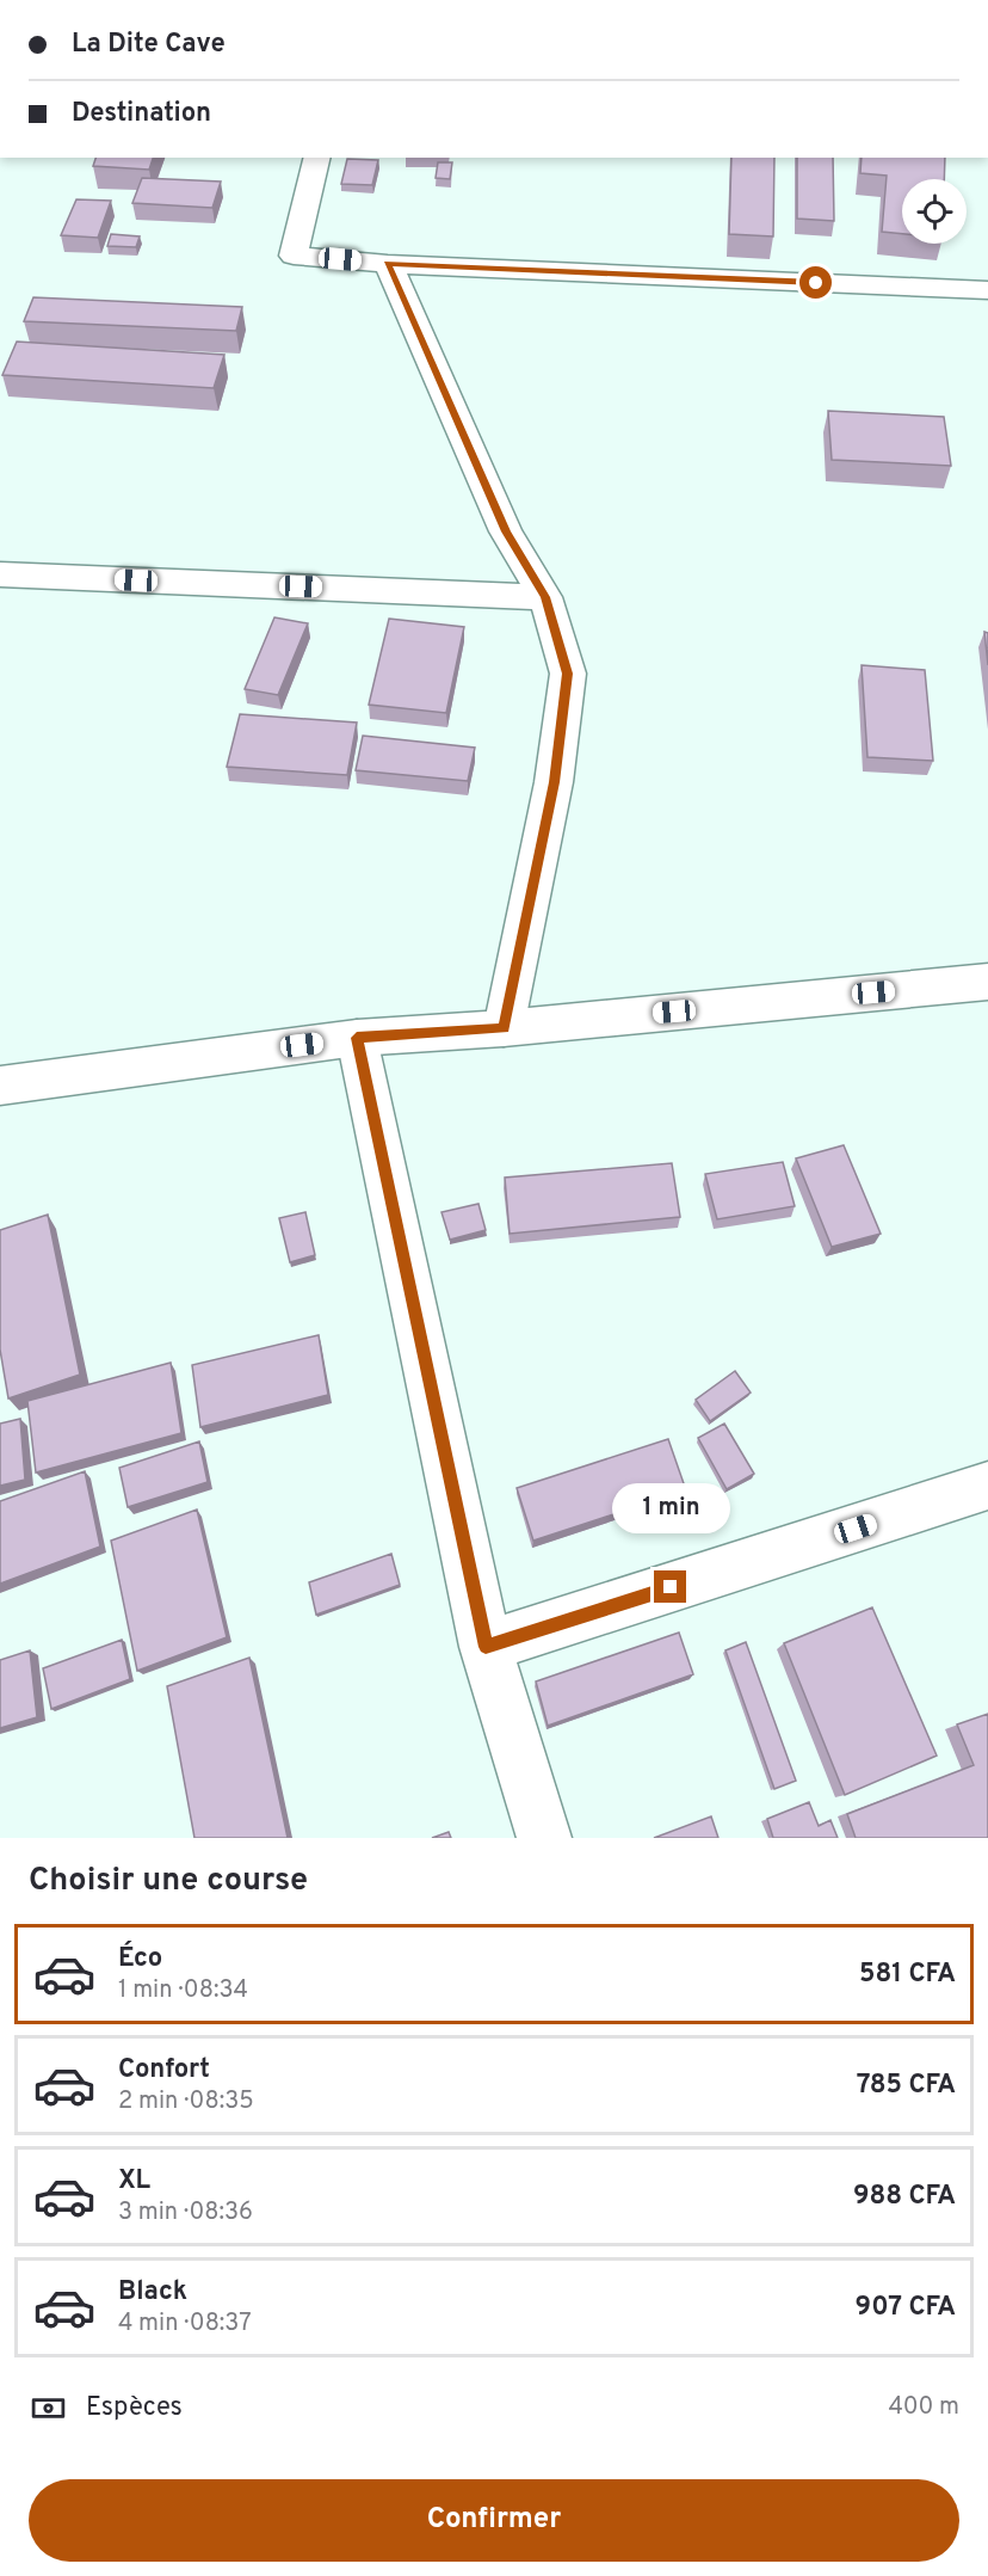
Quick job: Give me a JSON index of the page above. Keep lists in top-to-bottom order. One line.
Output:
{"page":{"banner":["La Dite Cave","Destination"],"bubble":"1 min","heading":"Choisir une course","list":[{"name":"Éco","note":"1 min · 08:34","value":"581 CFA"},{"name":"Confort","note":"2 min · 08:35","value":"785 CFA"},{"name":"XL","note":"3 min · 08:36","value":"988 CFA"},{"name":"Black","note":"4 min · 08:37","value":"907 CFA"}],"pay":["Espèces","400 m"],"buttons":"Confirmer"}}
